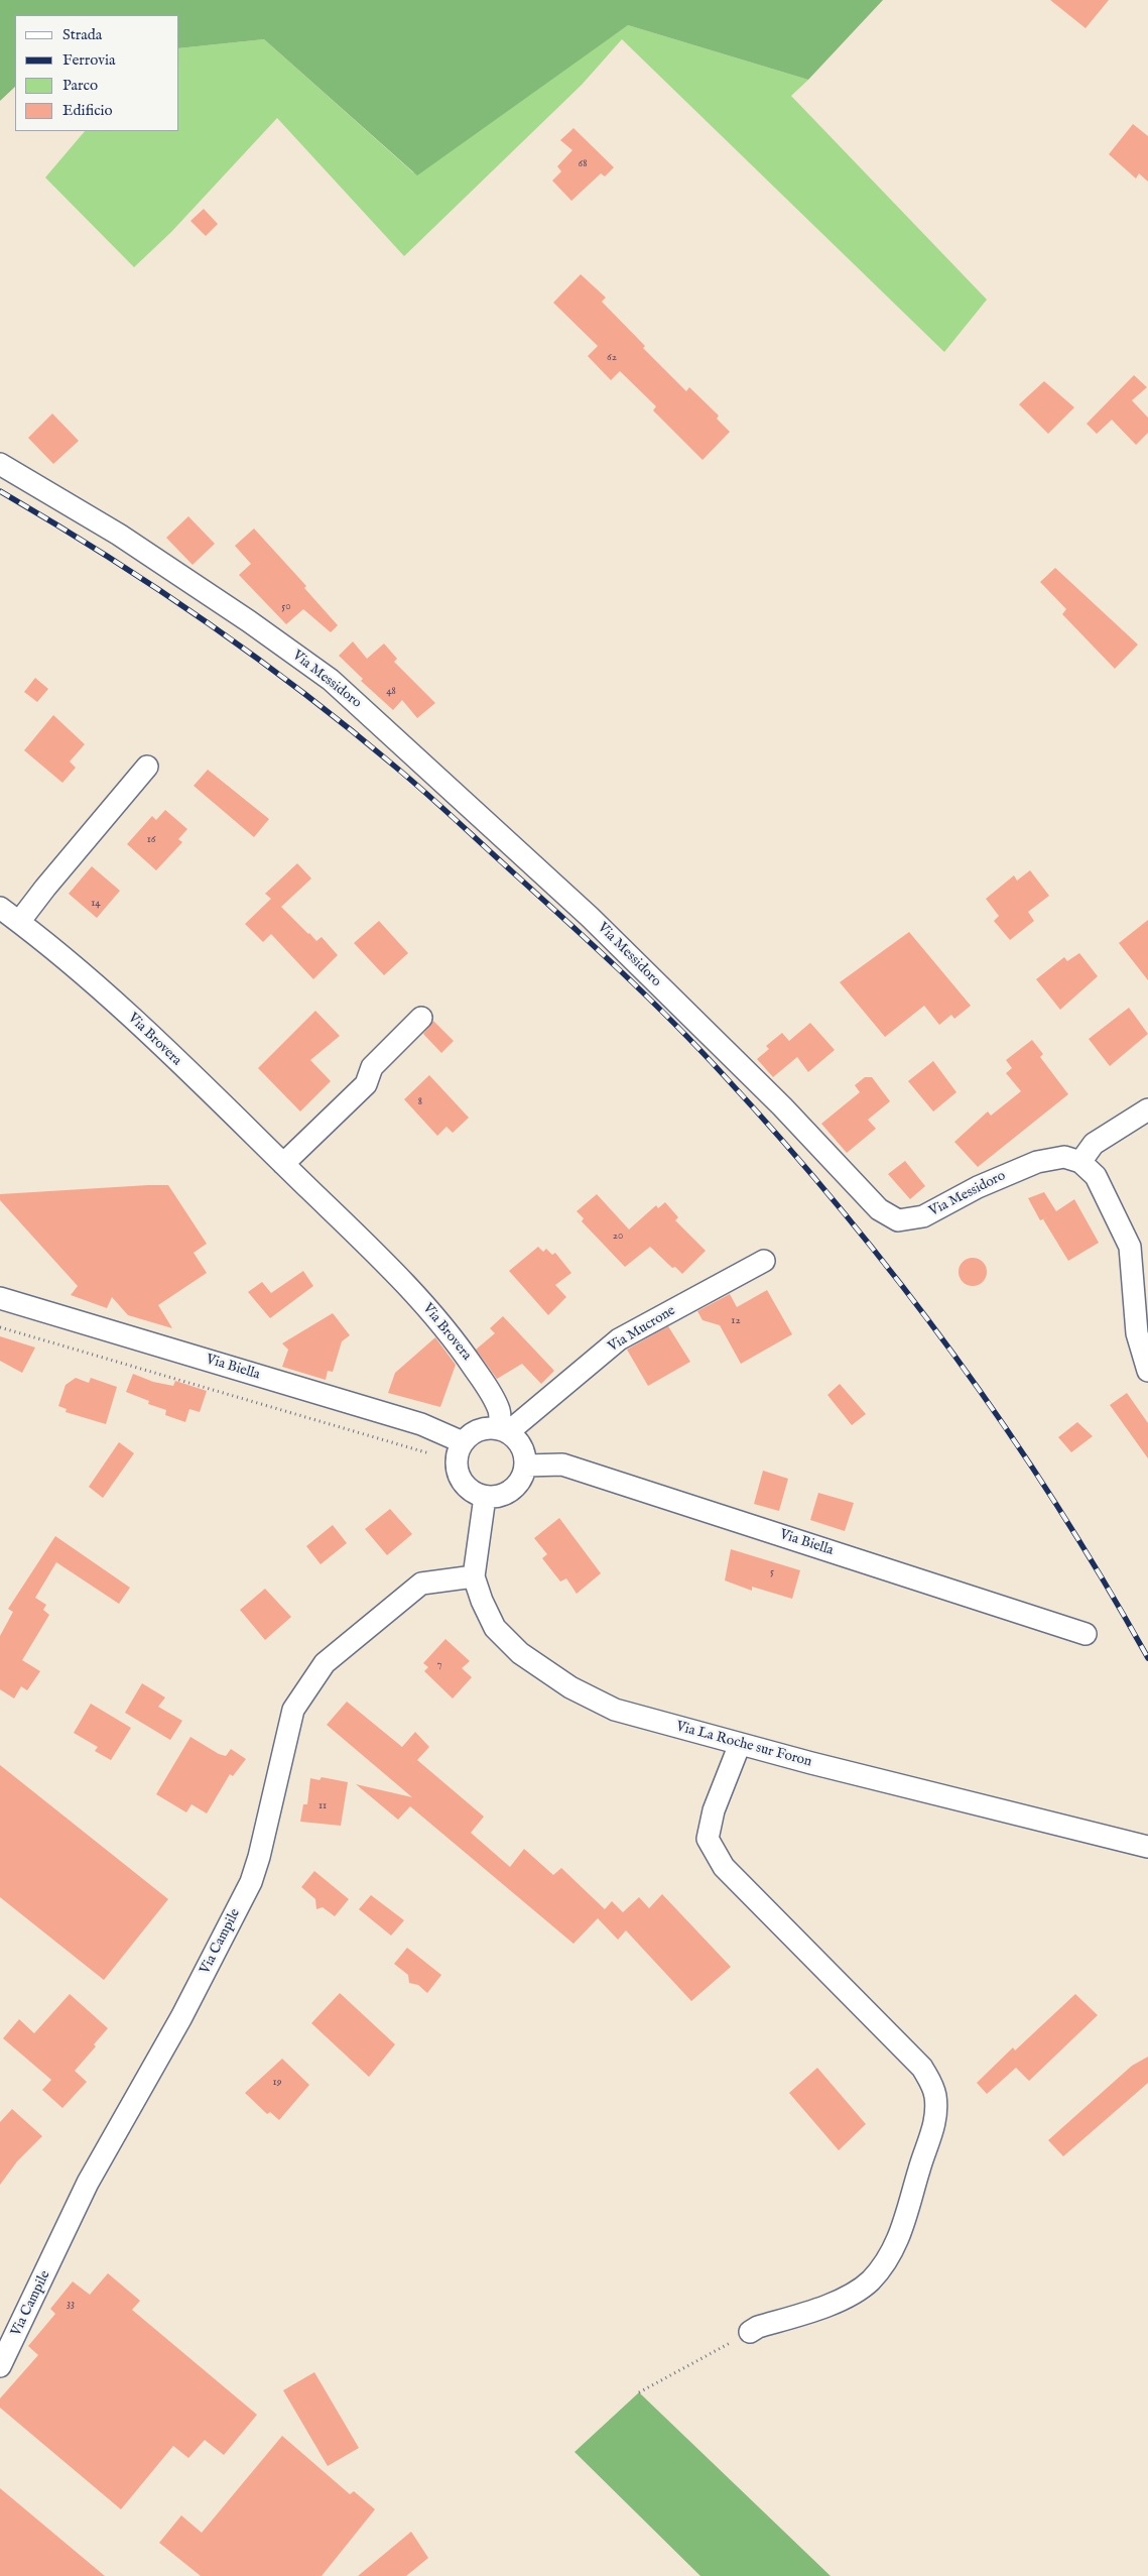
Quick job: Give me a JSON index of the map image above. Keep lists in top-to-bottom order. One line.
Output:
{"streets":{"street":["Via Messidoro","Via Brovera","Via Mucrone","Via Biella","Via La Roche sur Foron","Via Campile"]},"crossings":[["Via Brovera","Via Mucrone"],["Via Brovera","Via Biella"],["Via Mucrone","Via Biella"],["Via La Roche sur Foron","Via Campile"]],"house_numbers":["68","62","50","48","16","14","8","20","12","5","7","11","19","33"],"legend":["Strada","Ferrovia","Parco","Edificio"]}
